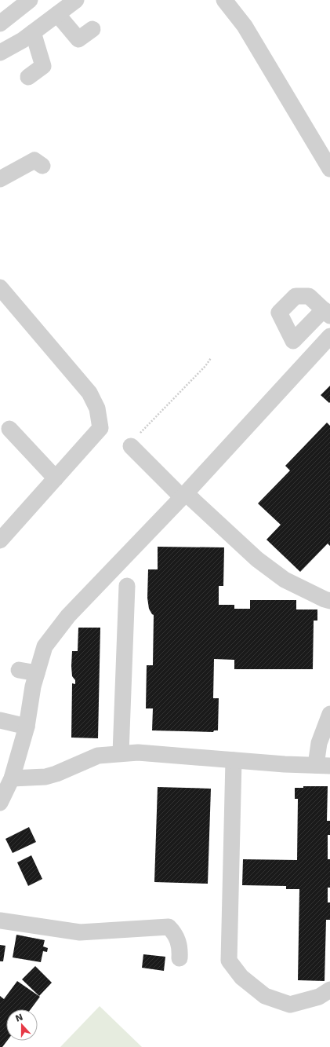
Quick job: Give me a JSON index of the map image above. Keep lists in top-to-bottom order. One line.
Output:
{"north":"top"}
